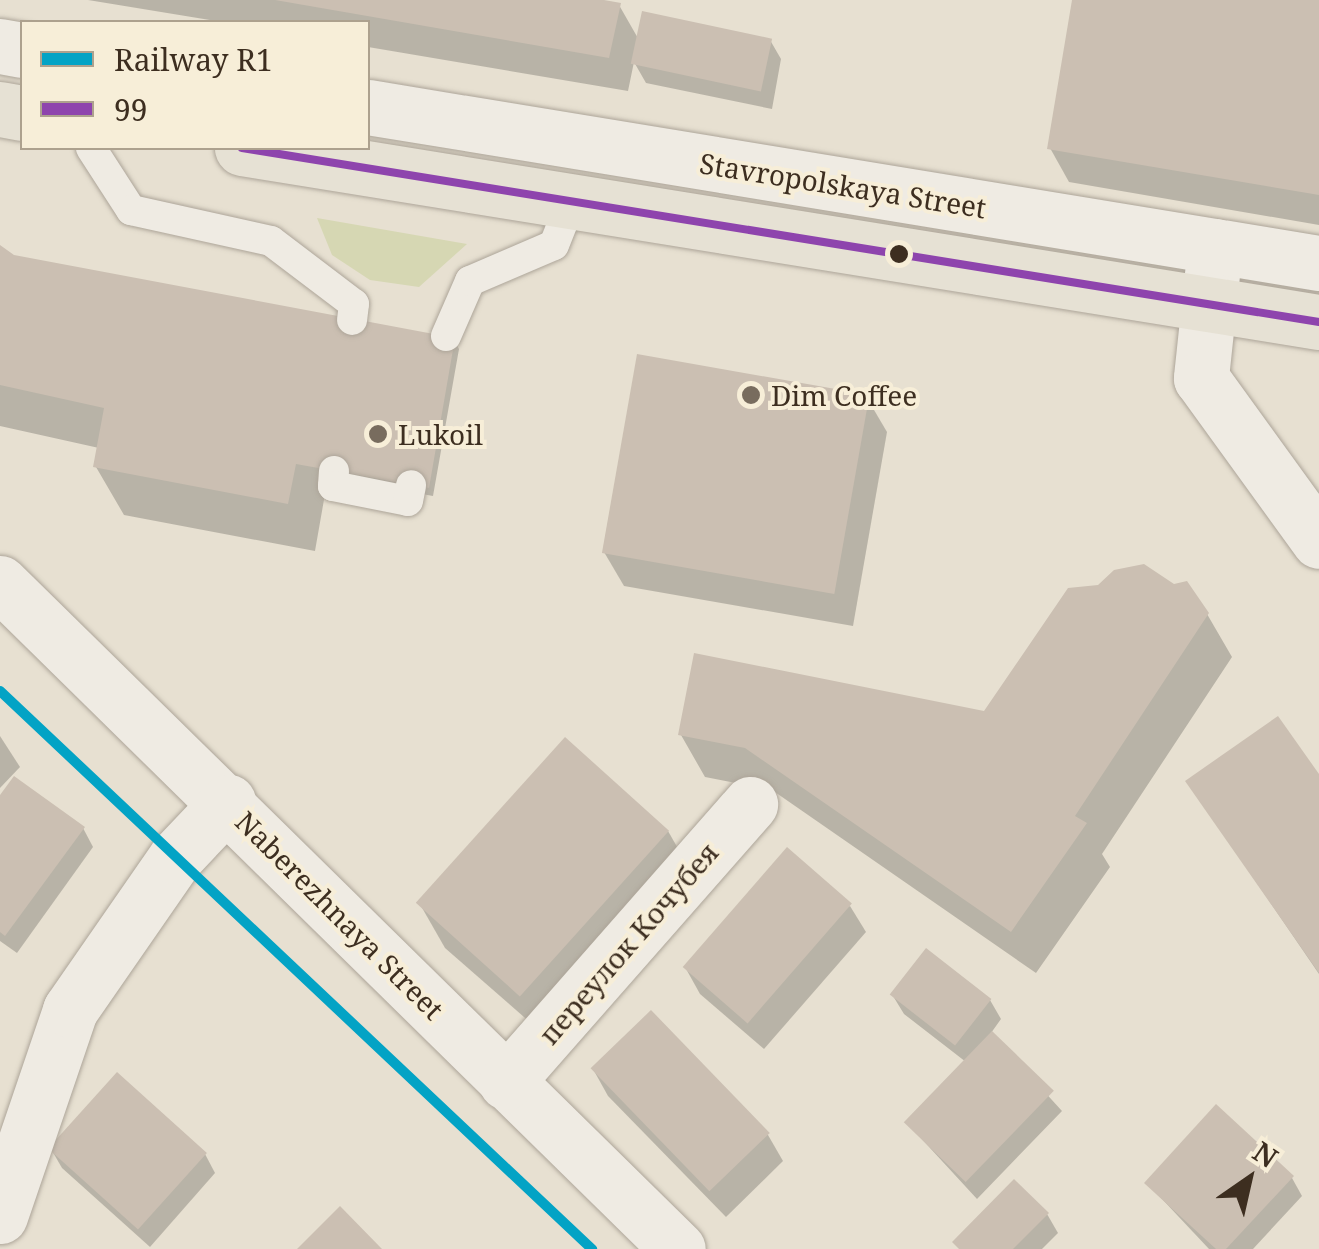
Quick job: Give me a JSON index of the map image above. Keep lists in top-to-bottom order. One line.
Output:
{"streets":{"street":["Stavropolskaya Street","Naberezhnaya Street","переулок Кочубея"]},"crossings":[["Naberezhnaya Street","переулок Кочубея"]],"places":["Dim Coffee","Lukoil"],"lines":["transit line 99","rail line R1"],"legend":["Railway R1","99"],"north":"top right"}
